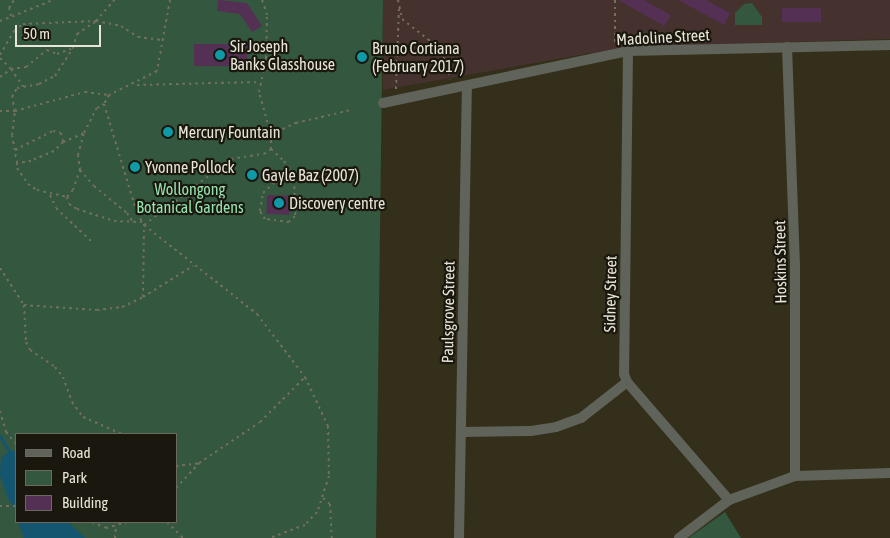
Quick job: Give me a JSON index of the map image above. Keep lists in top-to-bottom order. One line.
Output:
{"streets":{"street":["Madoline Street","Hoskins Street","Sidney Street","Paulsgrove Street"]},"crossings":[["Madoline Street","Hoskins Street"],["Madoline Street","Sidney Street"],["Madoline Street","Paulsgrove Street"]],"parks":["Wollongong Botanical Gardens"],"places":["Sir Joseph Banks Glasshouse","Bruno Cortiana (February 2017)","Mercury Fountain","Yvonne Pollock","Gayle Baz (2007)","Discovery centre"],"legend":["Road","Park","Building"],"scale_bar":"50 m"}
